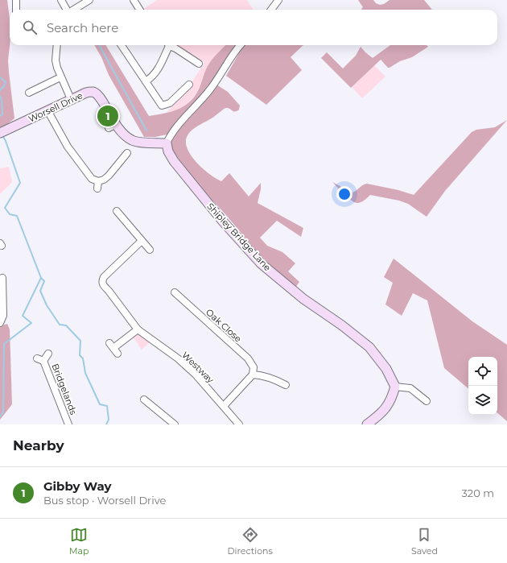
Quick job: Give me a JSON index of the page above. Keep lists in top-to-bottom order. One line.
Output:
{"streets":{"street":["Worsell Drive","Shipley Bridge Lane","Oak Close","Westway","Bridgelands"]},"crossings":[["Worsell Drive","Shipley Bridge Lane"]],"page":{"search":"Search here","pins":"1","heading":"Nearby","list":[{"mark":"1","name":"Gibby Way","note":"Bus stop · Worsell Drive","value":"320 m"}],"nav":["Map","Directions","Saved"]}}
